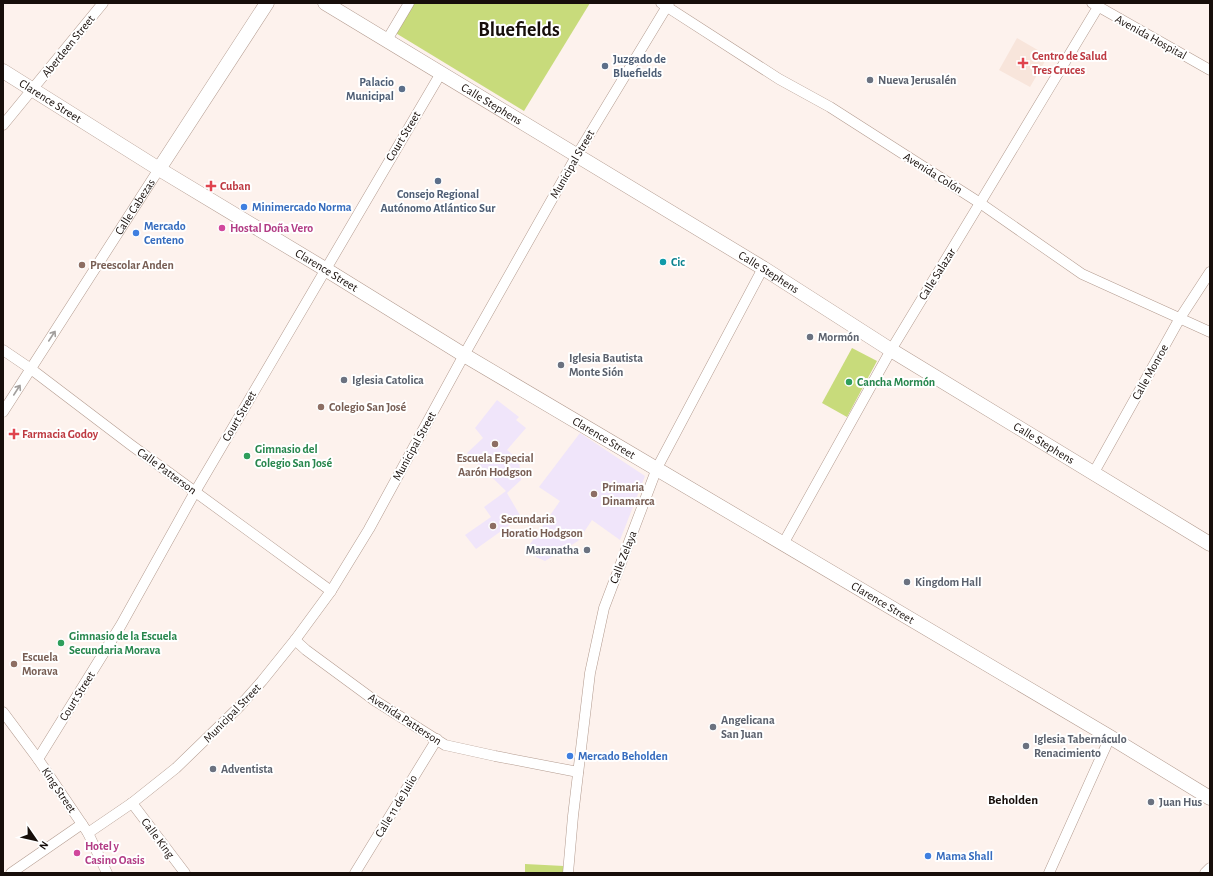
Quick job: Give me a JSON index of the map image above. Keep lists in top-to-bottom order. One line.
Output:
{"streets":{"street":["Avenida Hospital","Aberdeen Street","Clarence Street","Calle Stephens","Court Street","Municipal Street","Avenida Colón","Calle Cabezas","Calle Salazar","Calle Monroe","Calle Patterson","Calle Zelaya","Avenida Patterson","King Street","Calle 11 de Julio","Calle King"]},"crossings":[["Avenida Hospital","Calle Salazar"],["Aberdeen Street","Clarence Street"],["Clarence Street","Court Street"],["Clarence Street","Municipal Street"],["Clarence Street","Calle Cabezas"],["Clarence Street","Calle Salazar"],["Clarence Street","Calle Zelaya"],["Calle Stephens","Court Street"],["Calle Stephens","Municipal Street"],["Calle Stephens","Calle Salazar"],["Calle Stephens","Calle Monroe"],["Calle Stephens","Calle Zelaya"],["Court Street","Calle Patterson"],["Court Street","King Street"],["Municipal Street","Avenida Colón"],["Municipal Street","Calle Patterson"],["Municipal Street","Avenida Patterson"],["Municipal Street","King Street"],["Municipal Street","Calle King"],["Avenida Colón","Calle Salazar"],["Avenida Colón","Calle Monroe"],["Calle Cabezas","Calle Patterson"],["Calle Zelaya","Avenida Patterson"],["Avenida Patterson","Calle 11 de Julio"]],"one_way":["Calle Cabezas"],"districts":["Bluefields","Beholden"],"places":{"health":["Centro de Salud Tres Cruces","Cuban","Farmacia Godoy"],"other":["Juzgado de Bluefields","Nueva Jerusalén","Palacio Municipal","Consejo Regional Autónomo Atlántico Sur","Minimercado Norma","Hostal Doña Vero","Mercado Centeno","Cic","Preescolar Anden","Mormón","Iglesia Bautista Monte Sión","Iglesia Catolica","Cancha Mormón","Colegio San José","Escuela Especial Aarón Hodgson","Gimnasio del Colegio San José","Primaria Dinamarca","Secundaria Horatio Hodgson","Maranatha","Kingdom Hall","Gimnasio de la Escuela Secundaria Morava","Escuela Morava","Angelicana San Juan","Iglesia Tabernáculo Renacimiento","Mercado Beholden","Adventista","Juan Hus","Hotel y Casino Oasis","Mama Shall"]},"north":"bottom right"}
